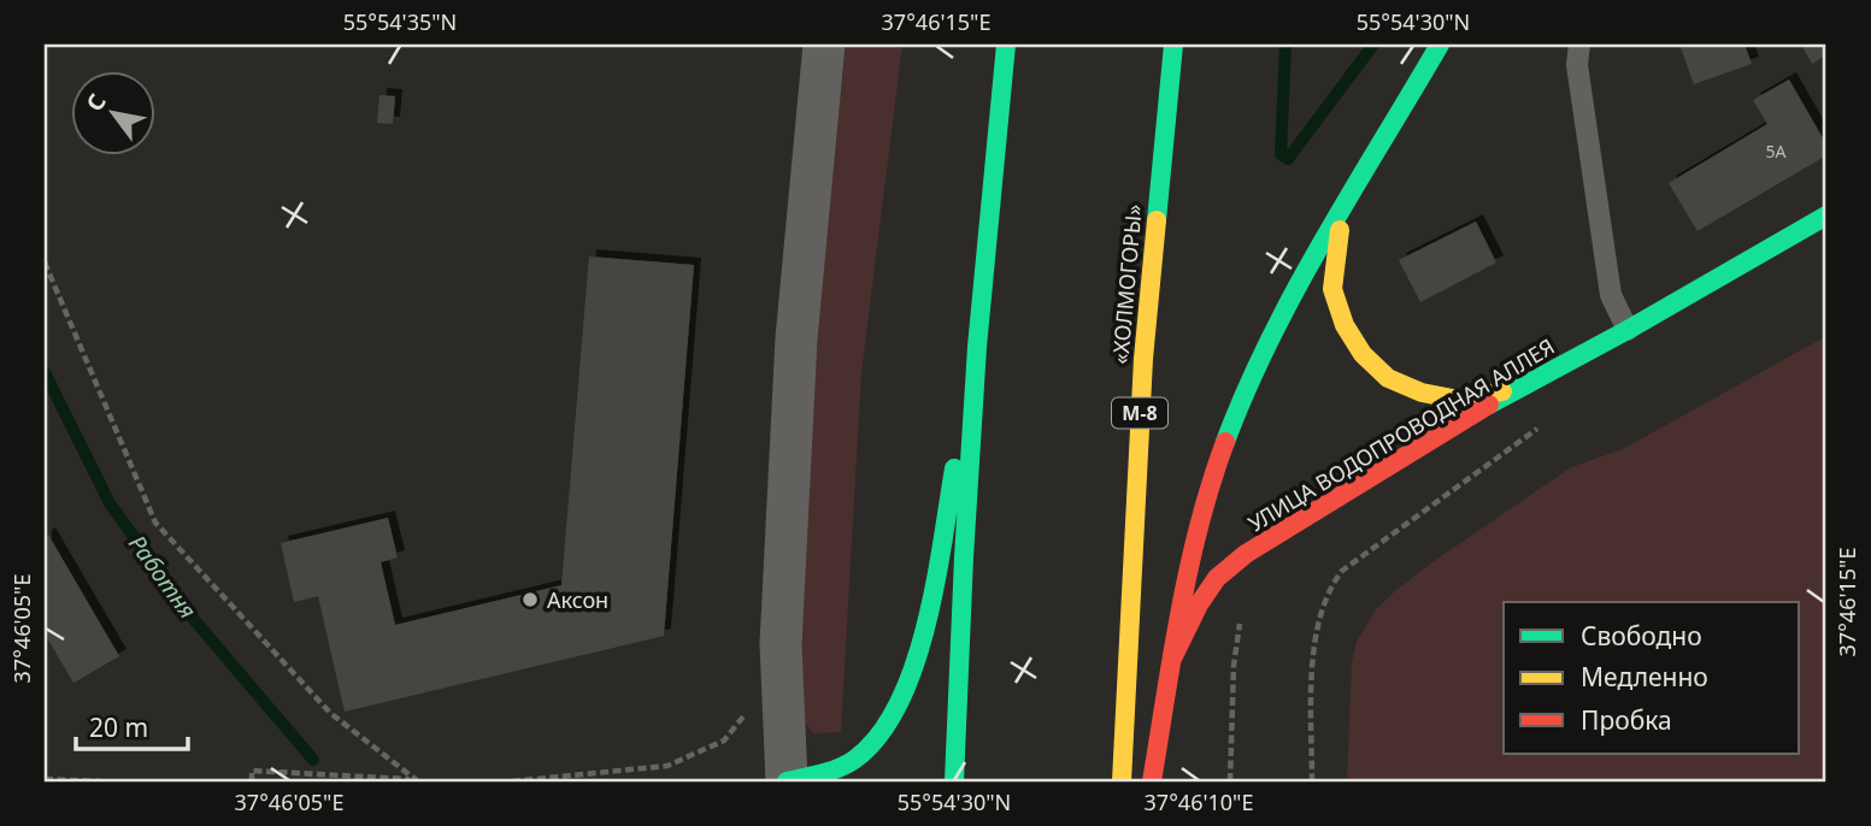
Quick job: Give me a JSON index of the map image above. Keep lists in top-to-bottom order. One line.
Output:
{"streets":{"main road":["«ХОЛМОГОРЫ»","М-8","УЛИЦА ВОДОПРОВОДНАЯ АЛЛЕЯ"]},"water":["Работня"],"places":["Аксон"],"house_numbers":["5А"],"legend":["Свободно","Медленно","Пробка"],"scale_bar":"20 m","north":"top left","coordinates":["55°54'35\"N","37°46'15\"E","55°54'30\"N","37°46'05\"E","37°46'10\"E"]}
